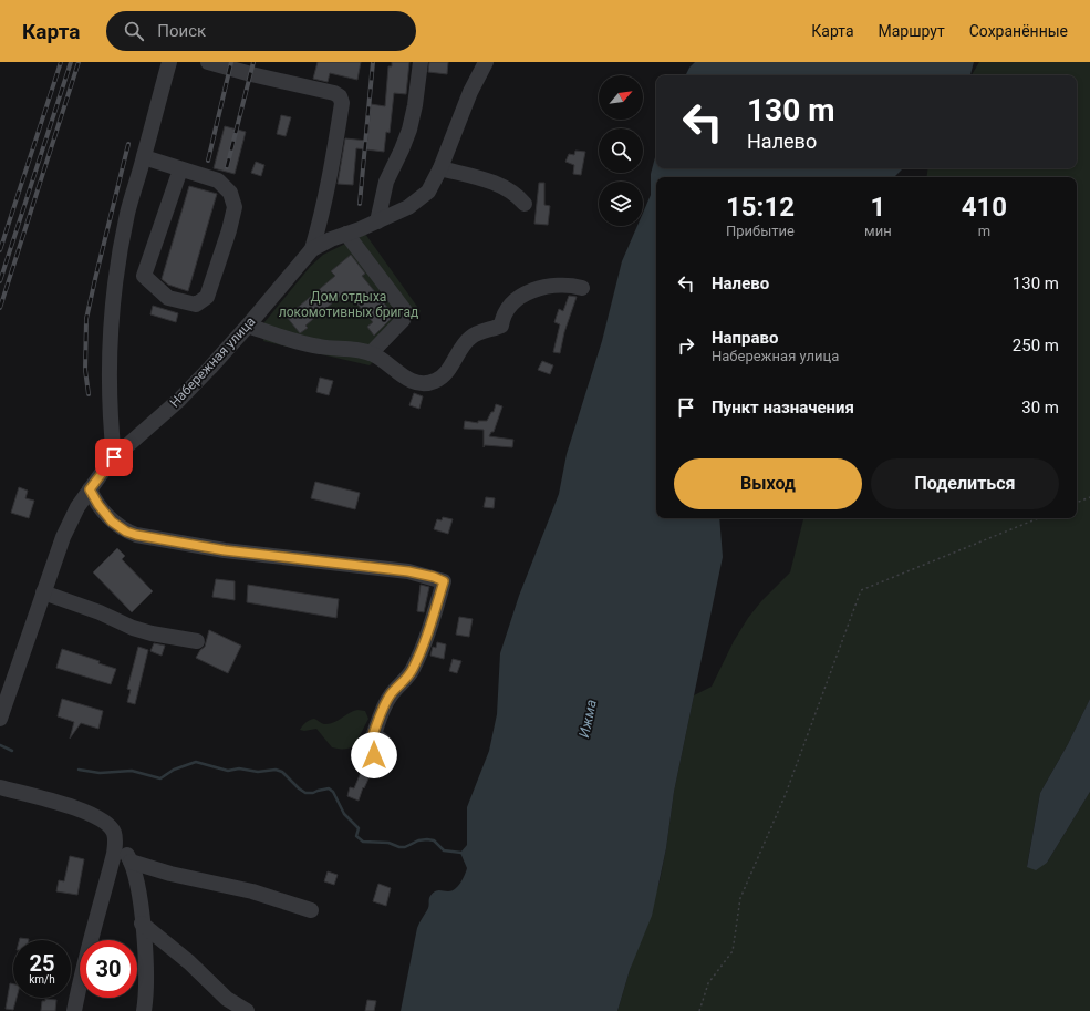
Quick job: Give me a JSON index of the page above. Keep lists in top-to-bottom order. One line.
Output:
{"streets":{"street":["Набережная улица"]},"water":["Ижма"],"parks":["Дом отдыха локомотивных бригад"],"north":"top right","page":{"header":"Карта","search":"Поиск","nav":["Карта","Маршрут","Сохранённые"],"turn":["130 m","Налево"],"eta":["15:12","Прибытие","1","мин","410","m"],"list":[{"name":"Налево","value":"130 m"},{"name":"Направо","note":"Набережная улица","value":"250 m"},{"name":"Пункт назначения","value":"30 m"}],"buttons":["Выход","Поделиться"],"speed":"25 km/h","limit":"30"}}
